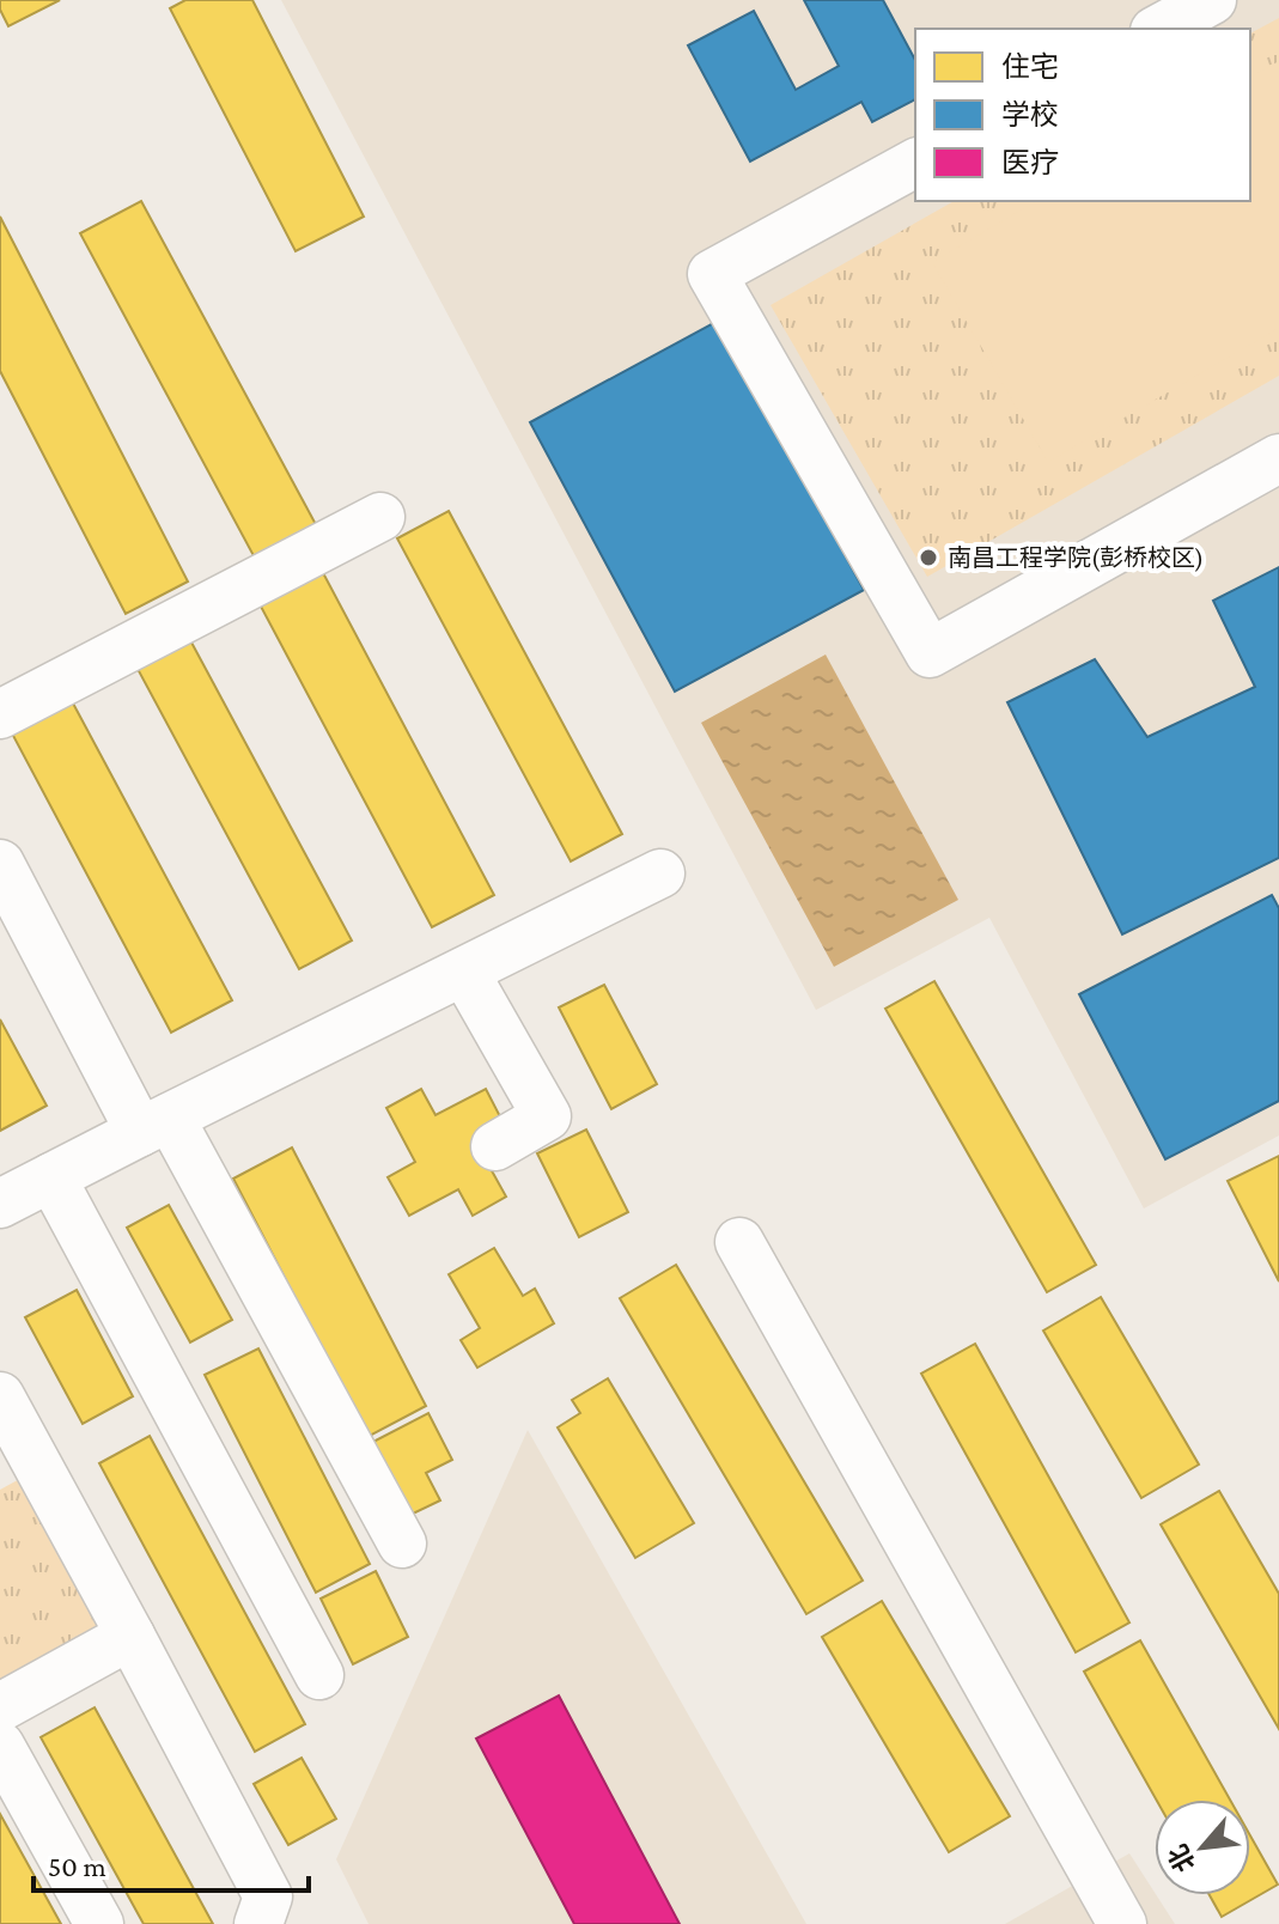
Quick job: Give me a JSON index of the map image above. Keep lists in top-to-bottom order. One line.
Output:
{"places":["南昌工程学院(彭桥校区)"],"legend":["住宅","学校","医疗"],"scale_bar":"50 m","north":"bottom left"}
